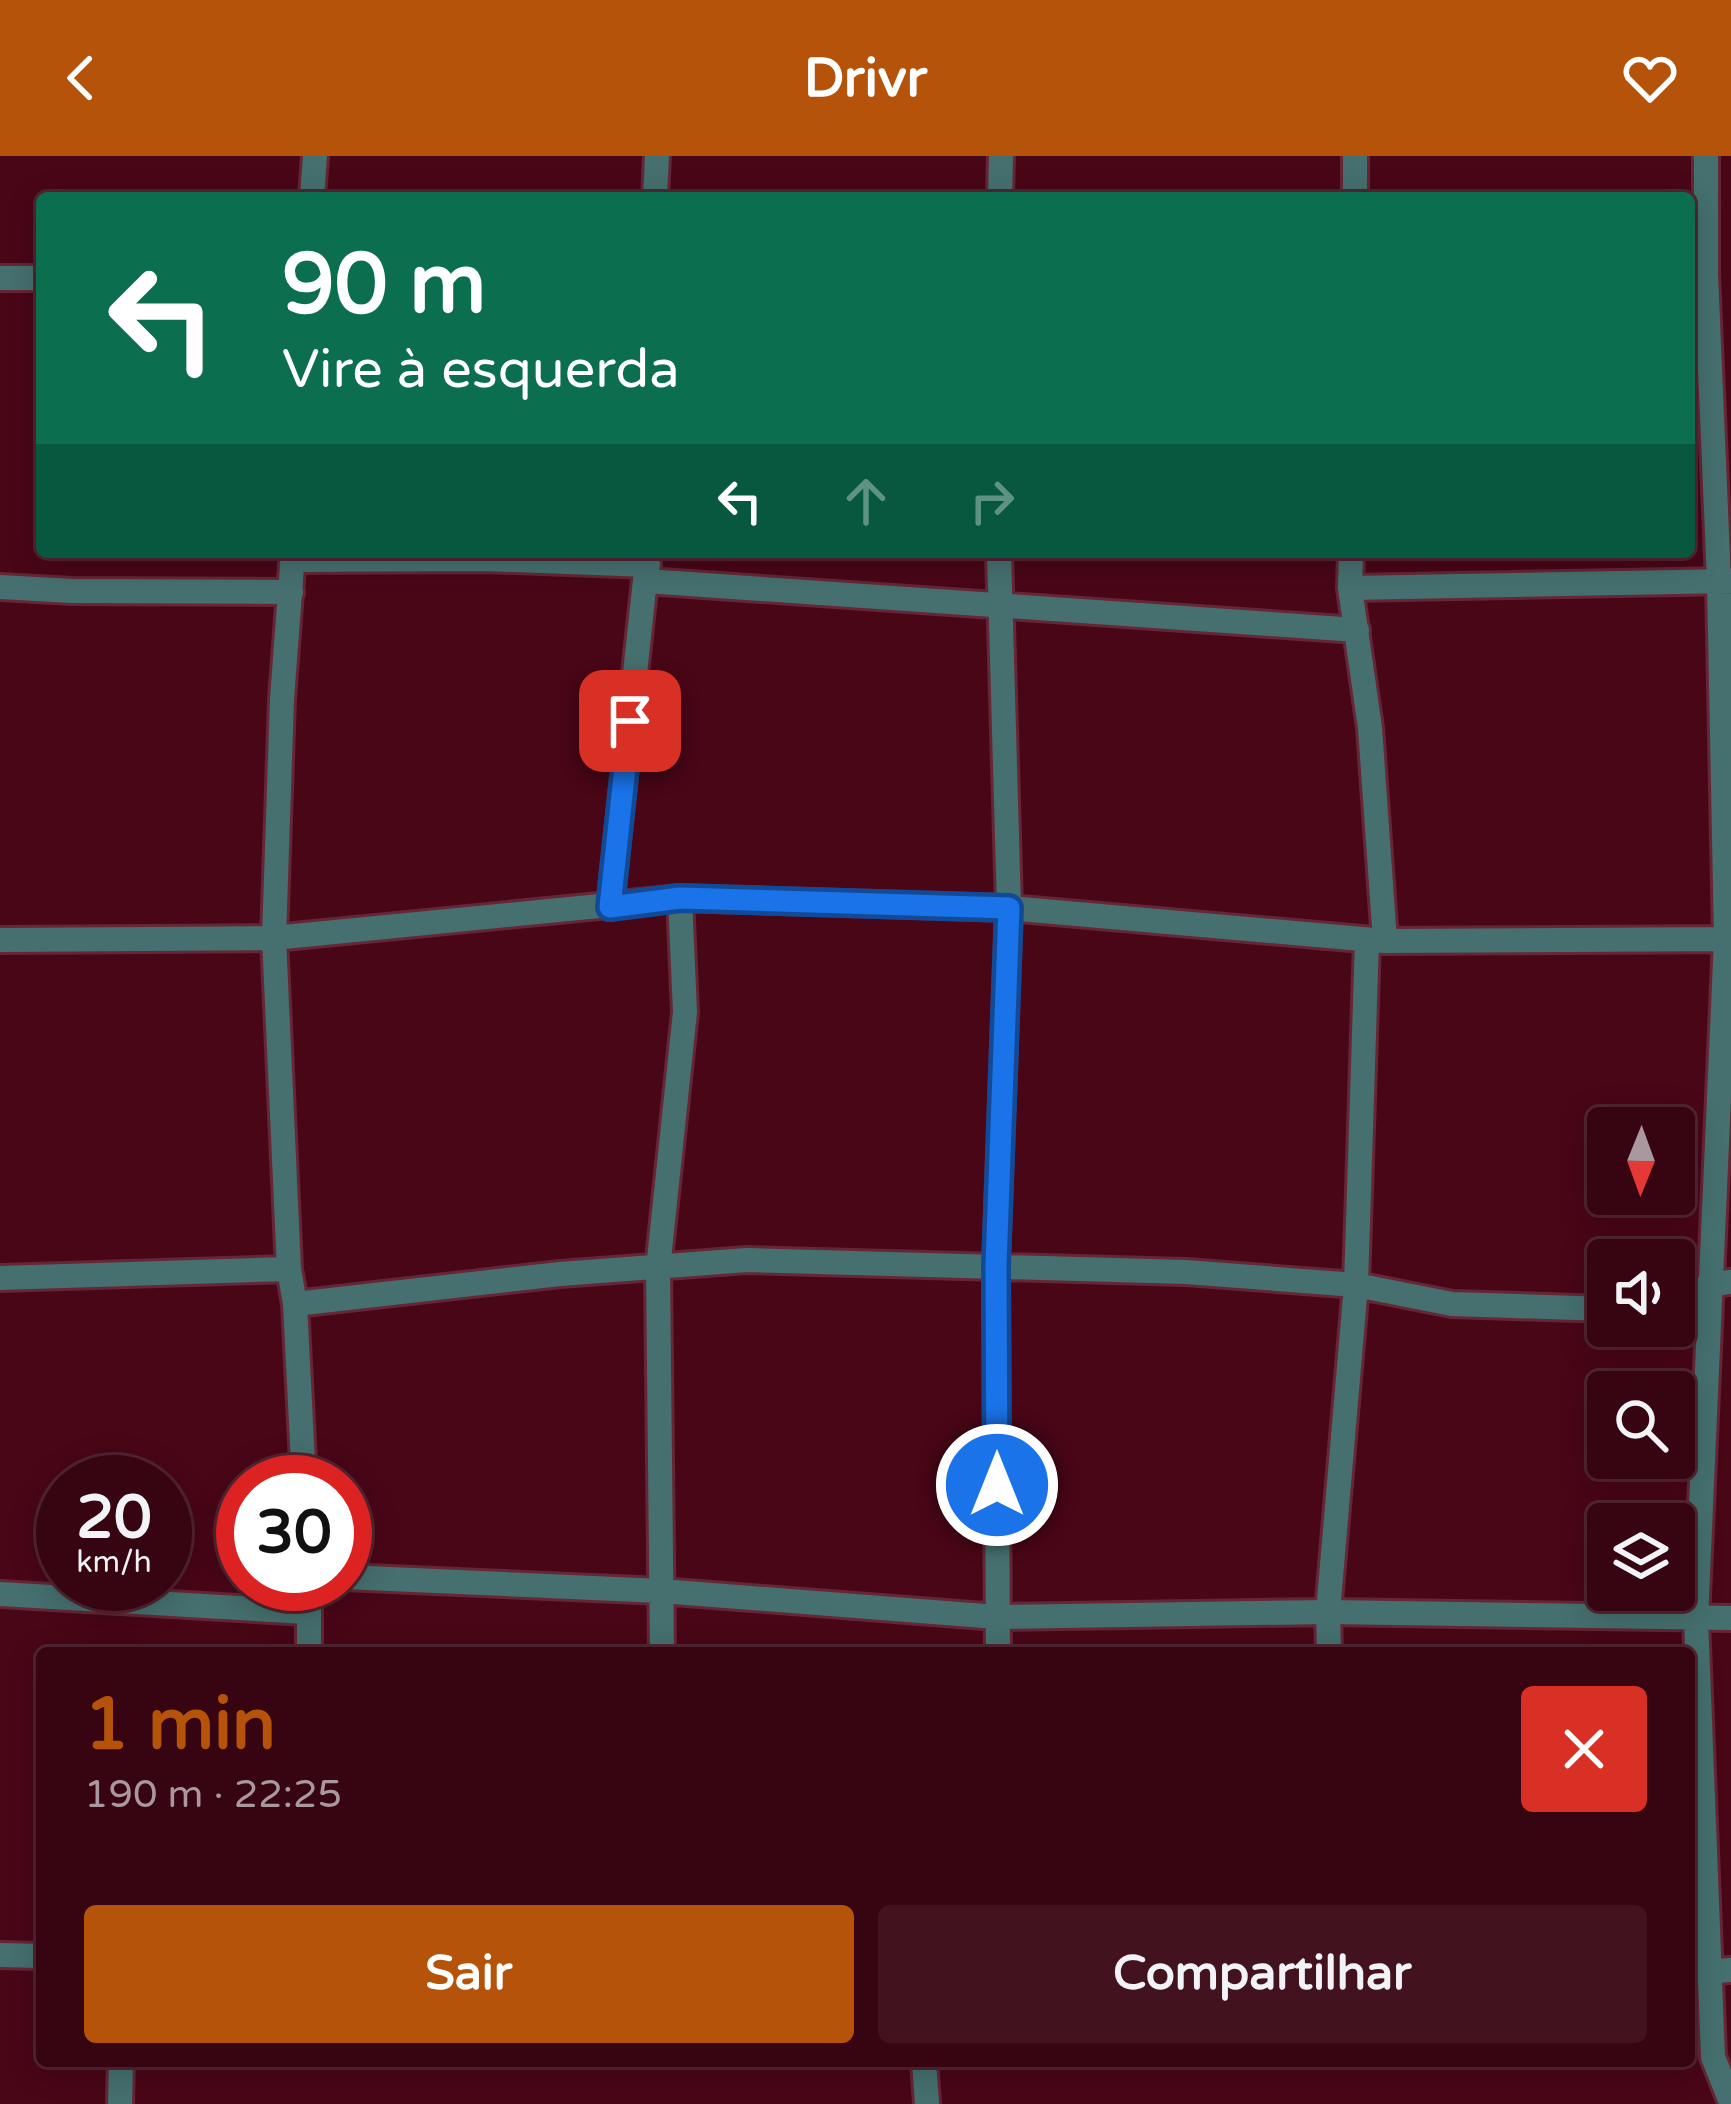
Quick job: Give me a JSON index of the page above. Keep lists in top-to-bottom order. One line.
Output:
{"north":"bottom","page":{"header":"Drivr","turn":["90 m","Vire à esquerda"],"speed":"20 km/h","limit":"30","heading":["1 min","190 m · 22:25"],"buttons":["Sair","Compartilhar"]}}
